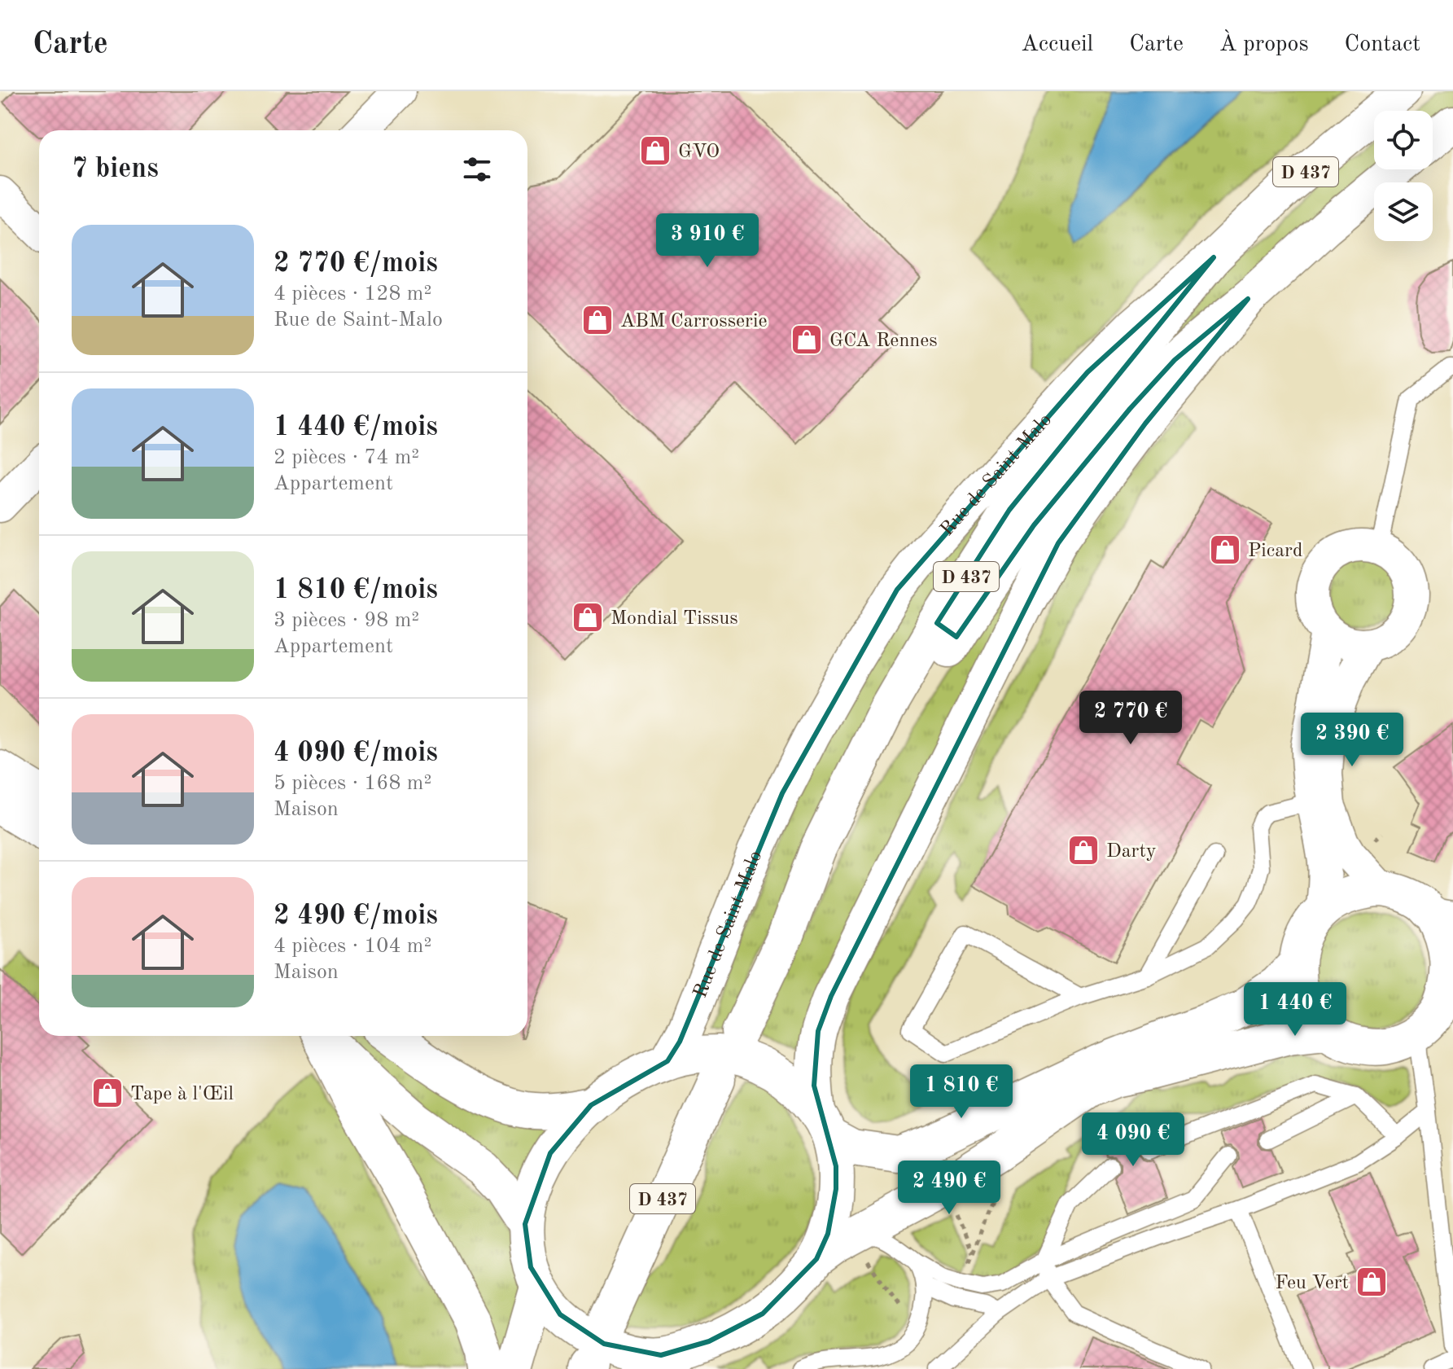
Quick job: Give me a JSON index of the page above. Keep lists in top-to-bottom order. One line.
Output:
{"streets":{"main road":["D 437","Rue de Saint-Malo"]},"crossings":[["D 437","Rue de Saint-Malo"]],"places":{"shop":["GVO","ABM Carrosserie","GCA Rennes","Picard","Mondial Tissus","Darty","Tape à l'Œil","Feu Vert"]},"page":{"header":"Carte","nav":["Accueil","Carte","À propos","Contact"],"heading":"7 biens","list":[{"name":"2 770 €/mois","note":"4 pièces · 128 m² · Rue de Saint-Malo"},{"name":"1 440 €/mois","note":"2 pièces · 74 m² · Appartement"},{"name":"1 810 €/mois","note":"3 pièces · 98 m² · Appartement"},{"name":"4 090 €/mois","note":"5 pièces · 168 m² · Maison"},{"name":"2 490 €/mois","note":"4 pièces · 104 m² · Maison"}],"price":["3 910 €","2 770 €","2 390 €","1 440 €","1 810 €","4 090 €","2 490 €"]}}
